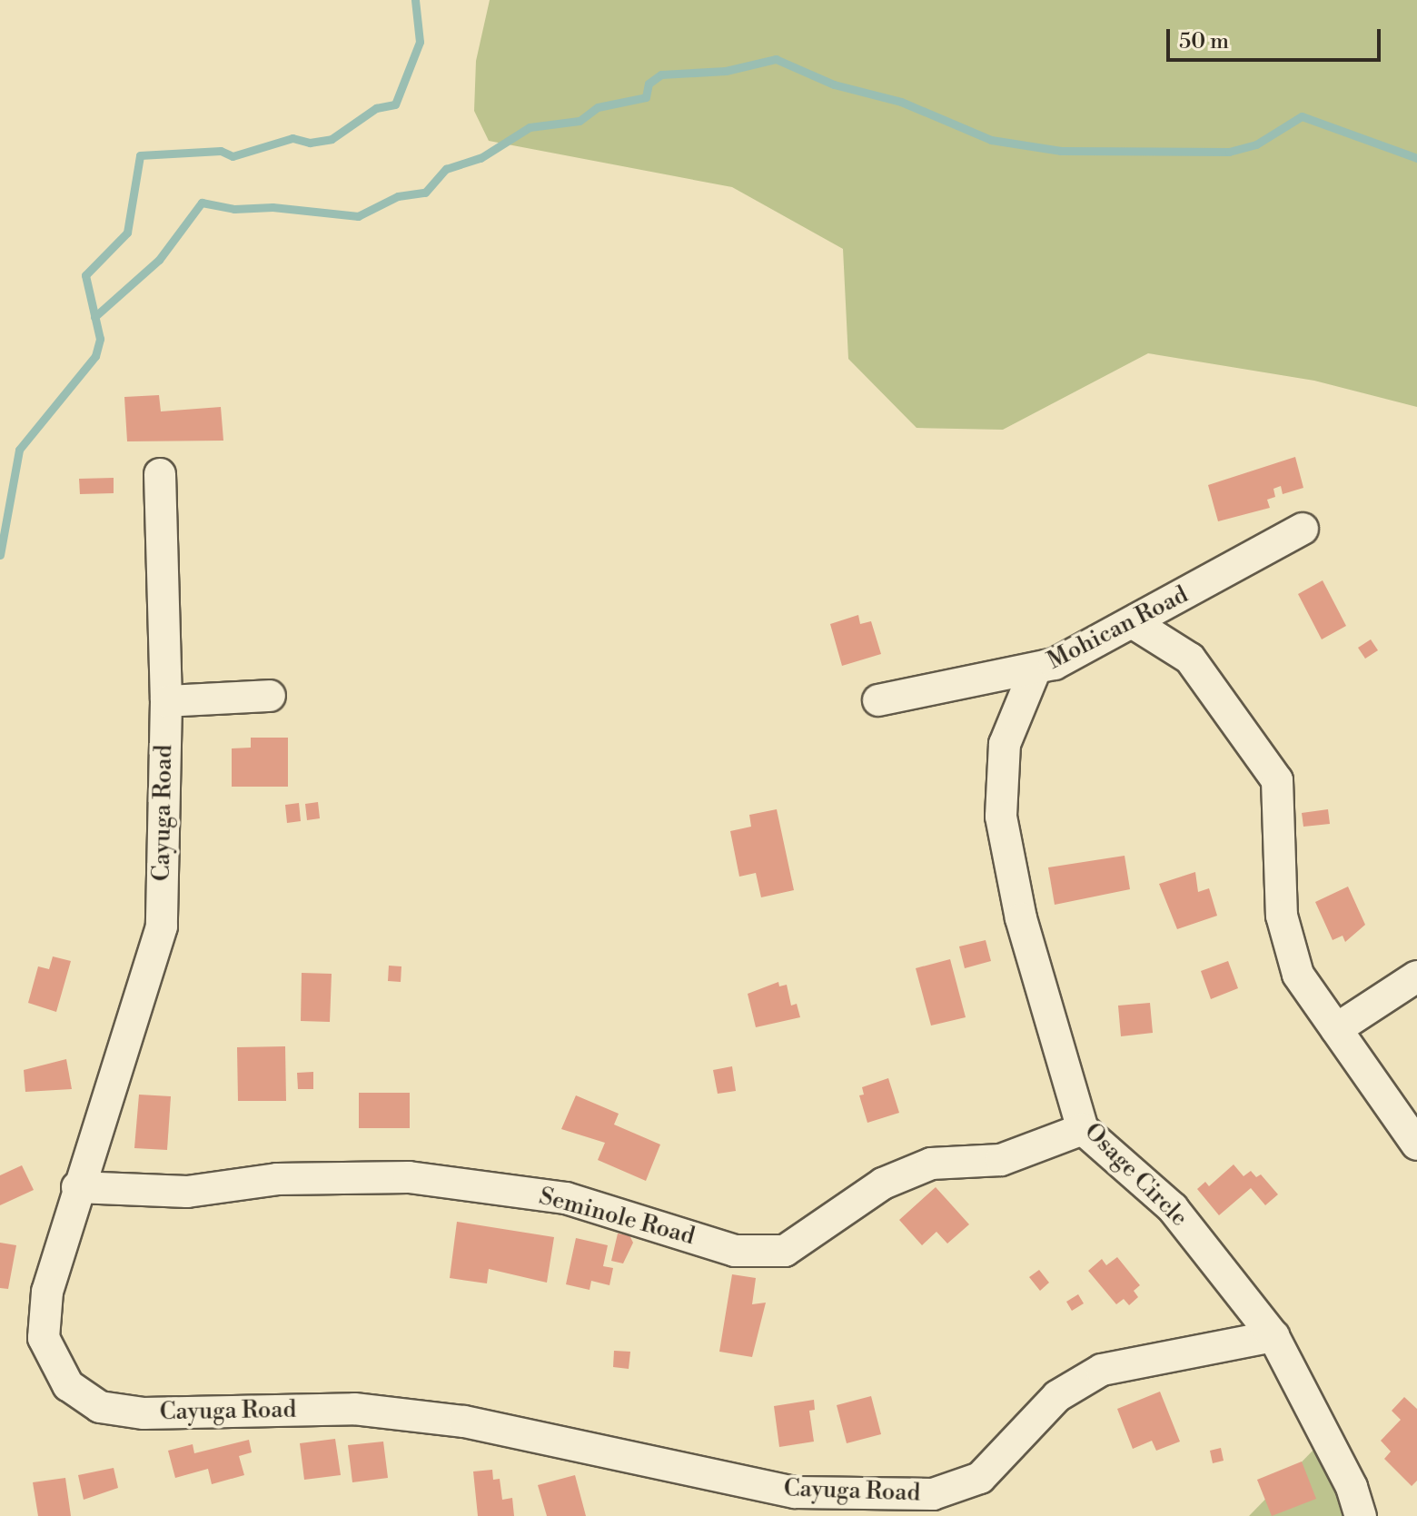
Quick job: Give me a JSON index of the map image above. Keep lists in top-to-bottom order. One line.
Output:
{"streets":{"street":["Mohican Road","Cayuga Road","Osage Circle","Seminole Road"]},"crossings":[["Mohican Road","Osage Circle"],["Cayuga Road","Osage Circle"],["Cayuga Road","Seminole Road"],["Osage Circle","Seminole Road"]],"scale_bar":"50 m"}
